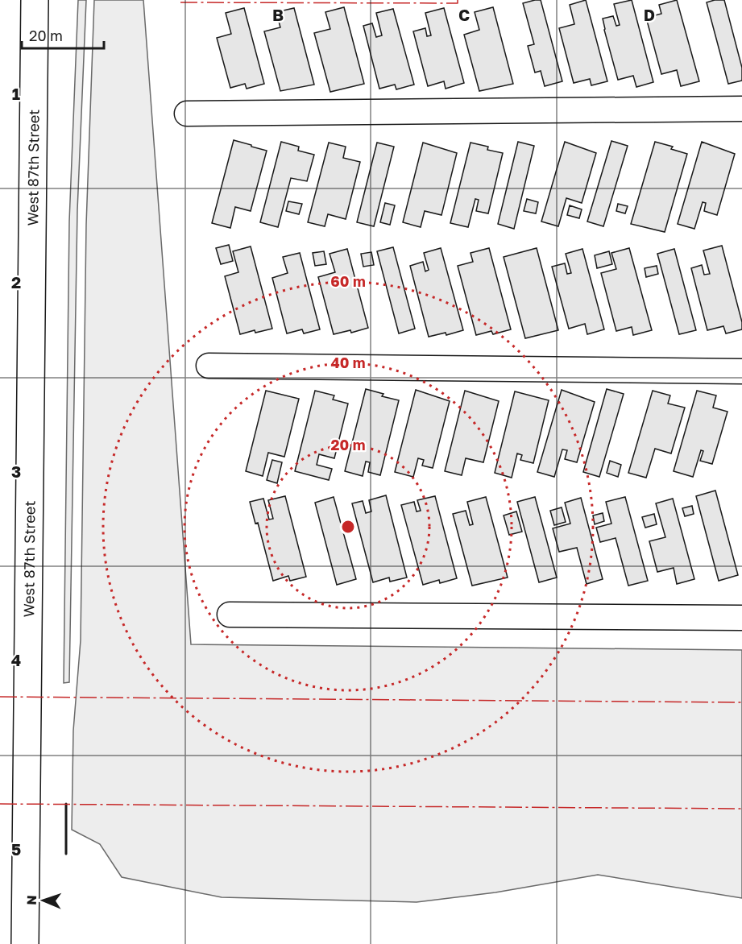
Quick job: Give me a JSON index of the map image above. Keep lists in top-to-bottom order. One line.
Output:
{"streets":{"main road":["West 87th Street"]},"scale_bar":"20 m","north":"left","grid":{"columns":["B","C","D"],"rows":["1","2","3","4","5"]},"rings":["60 m","40 m","20 m"]}
